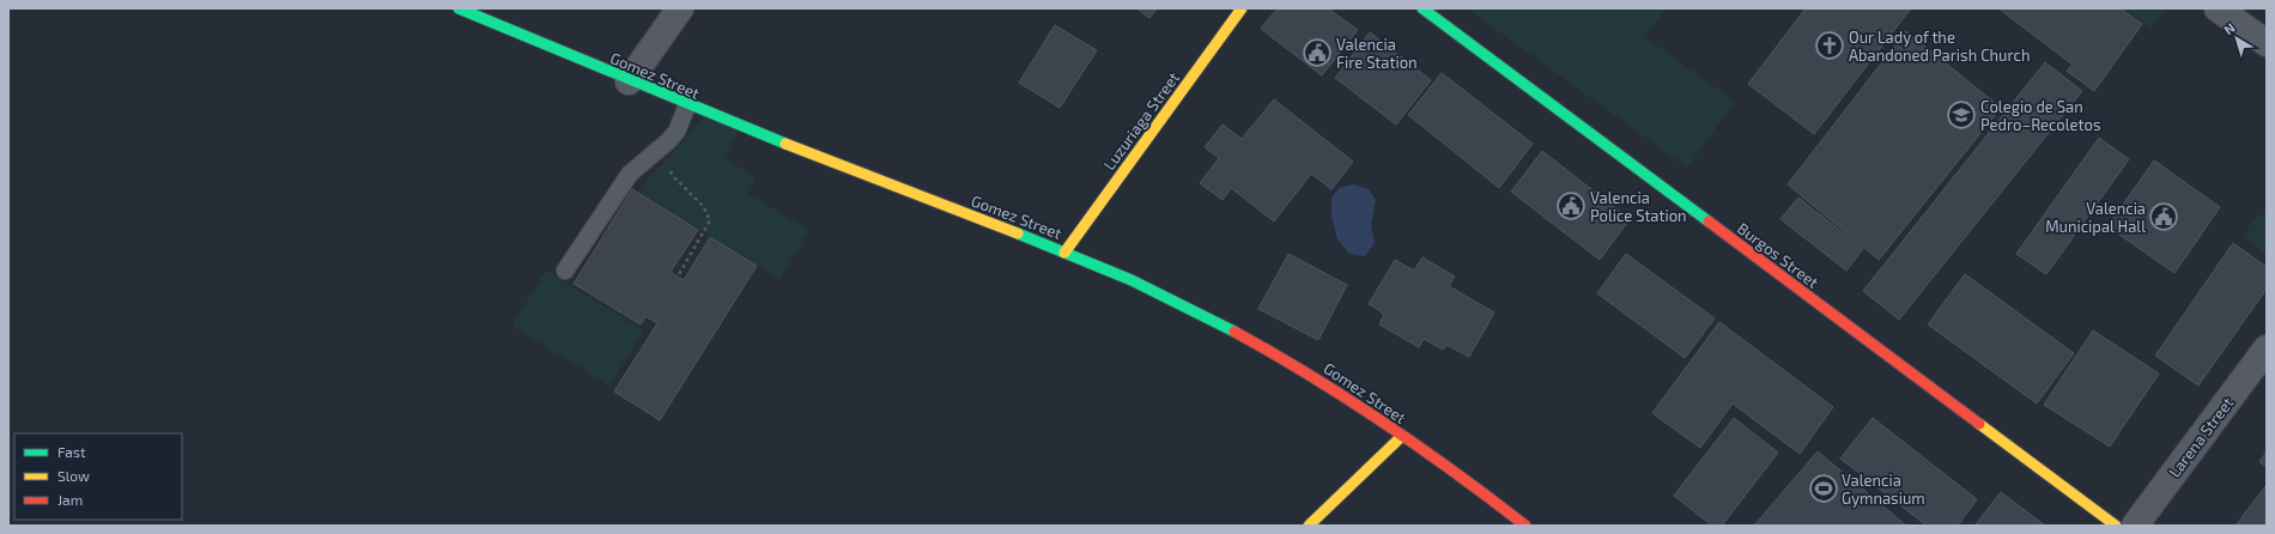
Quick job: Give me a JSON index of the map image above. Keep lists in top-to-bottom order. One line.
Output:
{"streets":{"street":["Gomez Street","Luzuriaga Street","Burgos Street","Larena Street"]},"crossings":[["Gomez Street","Luzuriaga Street"]],"places":{"church":["Our Lady of the Abandoned Parish Church"],"public building":["Valencia Fire Station","Valencia Police Station","Valencia Municipal Hall"],"school or university":["Colegio de San Pedro–Recoletos"],"sports":["Valencia Gymnasium"]},"legend":["Fast","Slow","Jam"],"north":"top left"}
